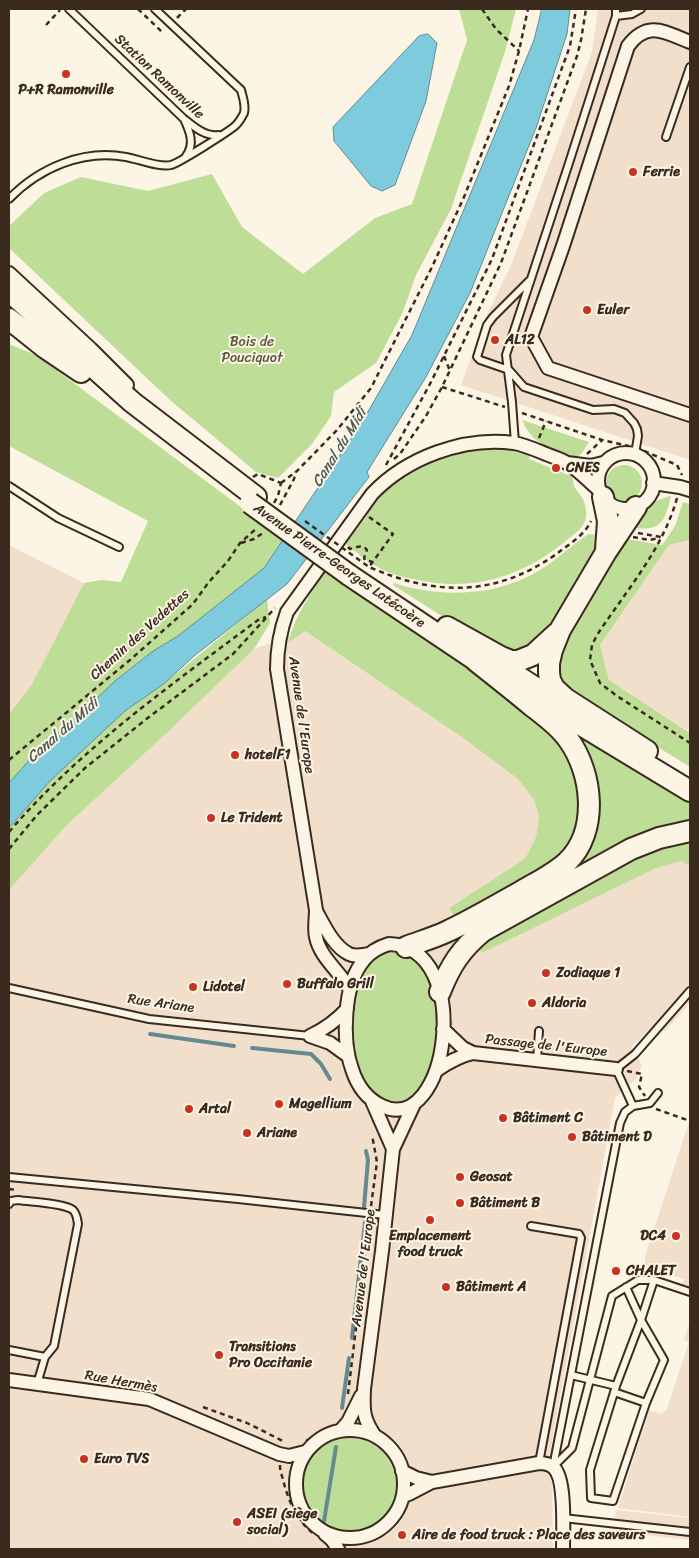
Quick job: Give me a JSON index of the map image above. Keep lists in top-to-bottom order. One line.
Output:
{"streets":{"main road":["Avenue Pierre-Georges Latécoère"],"street":["Avenue de l'Europe","Rue Ariane","Passage de l'Europe","Rue Hermès"],"lane":["Station Ramonville"],"path":["Chemin des Vedettes"]},"crossings":[["Avenue de l'Europe","Rue Ariane"],["Avenue de l'Europe","Passage de l'Europe"],["Avenue de l'Europe","Rue Hermès"],["Rue Ariane","Passage de l'Europe"]],"water":["Canal du Midi"],"parks":["Bois de Pouciquot"],"places":["P+R Ramonville","Ferrie","Euler","AL12","CNES","hotelF1","Le Trident","Zodiaque 1","Buffalo Grill","Lidotel","Aldoria","Magellium","Artal","Bâtiment C","Ariane","Bâtiment D","Geosat","Bâtiment B","Emplacement food truck","DC4","CHALET","Bâtiment A","Transitions Pro Occitanie","Euro TVS","ASEI (siège social)","Aire de food truck : Place des saveurs"]}
